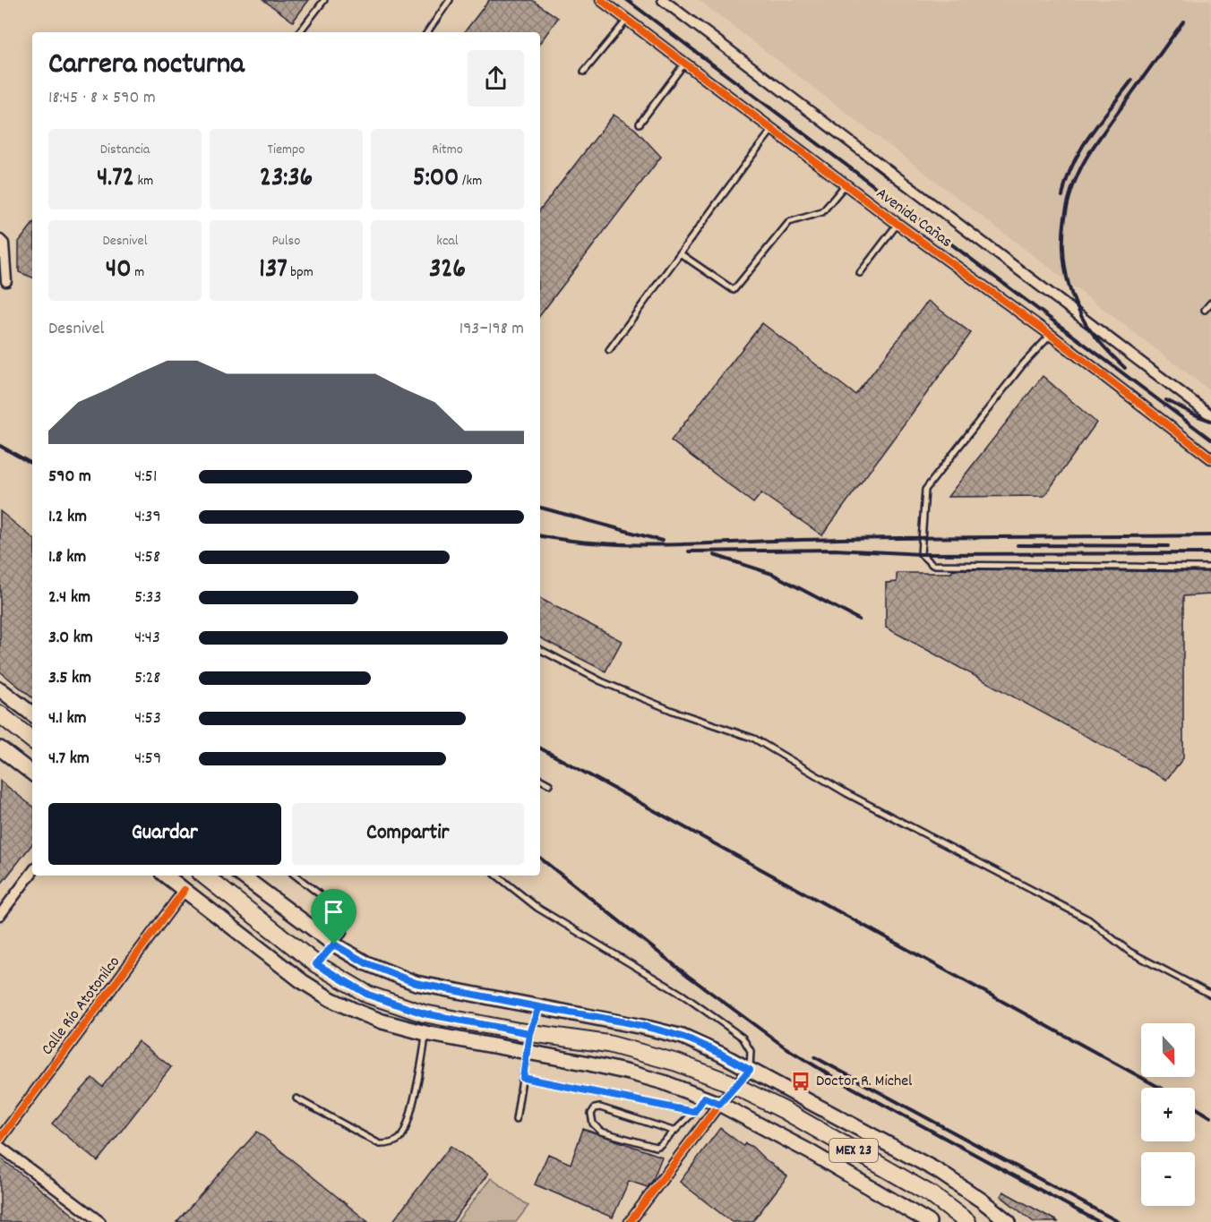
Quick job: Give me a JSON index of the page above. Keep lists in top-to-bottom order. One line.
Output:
{"streets":{"main road":["MEX 23"],"street":["Avenida Cañas","Calle Río Atotonilco"]},"places":{"bus stop":["Doctor R. Michel"]},"north":"bottom","page":{"heading":["Carrera nocturna","18:45 · 8 × 590 m"],"stats":[["Distancia","4.72 km"],["Tiempo","23:36"],["Ritmo","5:00 /km"],["Desnivel","40 m"],["Pulso","137 bpm"],["kcal","326"]],"chart":["Desnivel","193–198 m"],"list":[{"name":"590 m","note":"4:51"},{"name":"1.2 km","note":"4:39"},{"name":"1.8 km","note":"4:58"},{"name":"2.4 km","note":"5:33"},{"name":"3.0 km","note":"4:43"},{"name":"3.5 km","note":"5:28"},{"name":"4.1 km","note":"4:53"},{"name":"4.7 km","note":"4:59"}],"buttons":["Guardar","Compartir"],"map_buttons":["+","−"]}}
